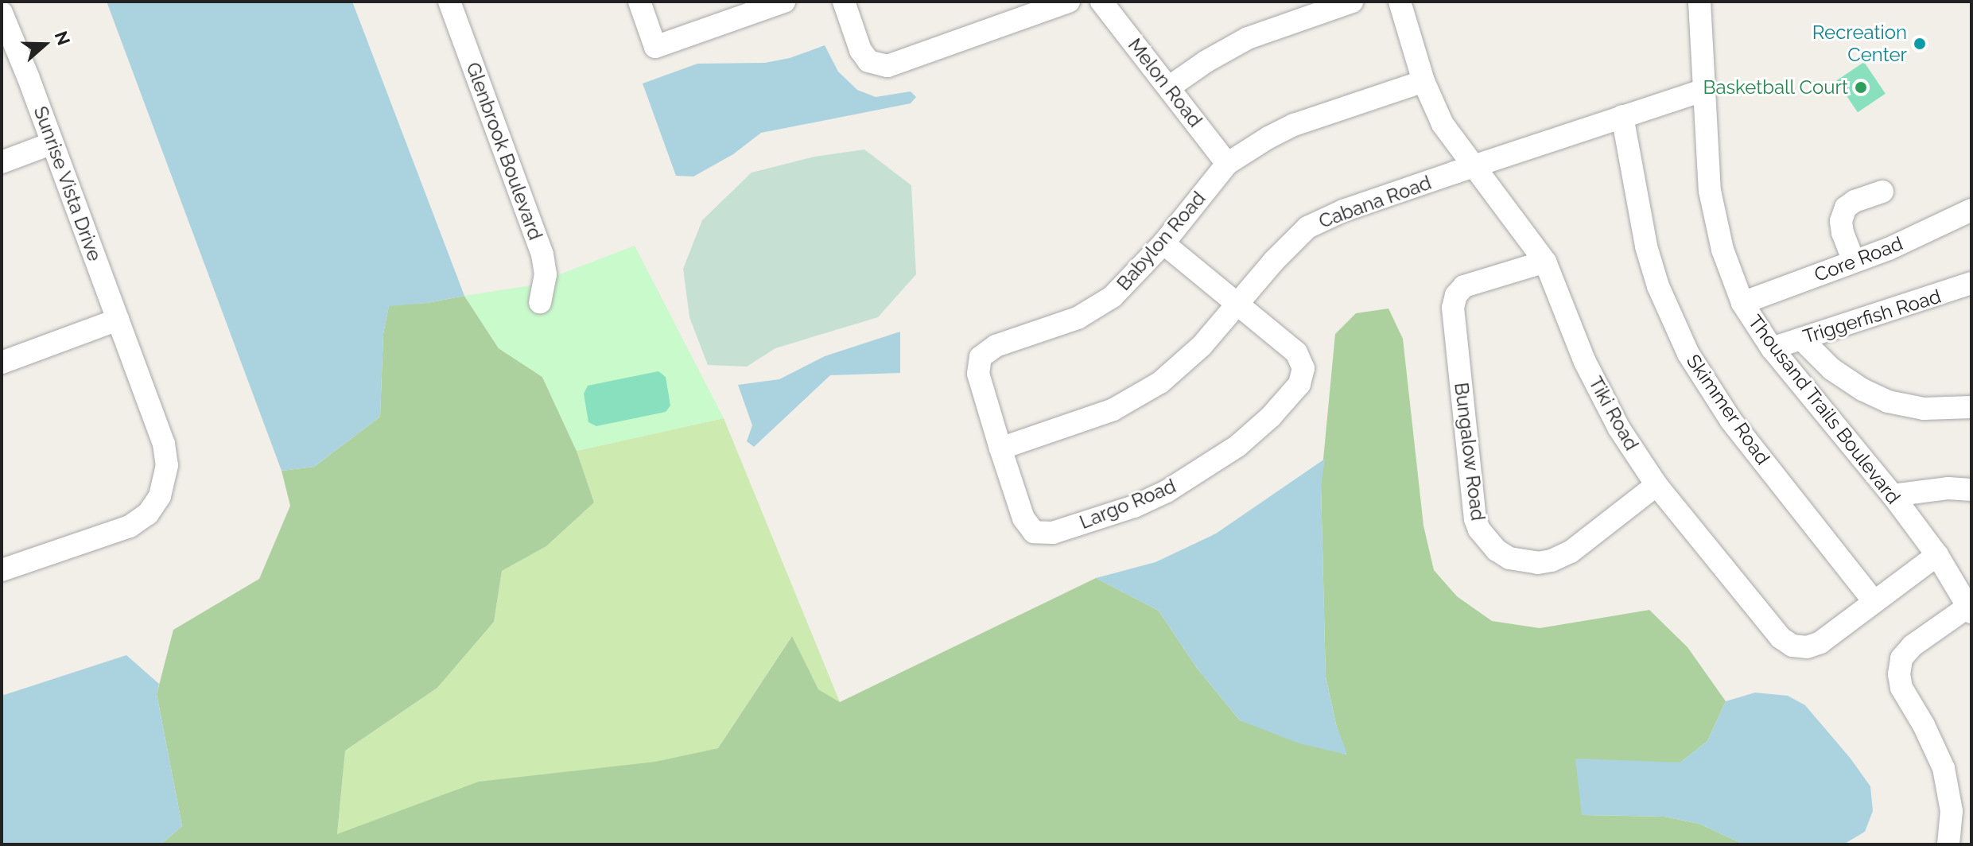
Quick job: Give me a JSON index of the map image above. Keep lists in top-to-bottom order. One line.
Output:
{"streets":{"street":["Melon Road","Glenbrook Boulevard","Sunrise Vista Drive","Cabana Road","Babylon Road","Core Road","Triggerfish Road","Skimmer Road","Thousand Trails Boulevard","Tiki Road","Bungalow Road","Largo Road"]},"crossings":[["Melon Road","Babylon Road"],["Cabana Road","Babylon Road"],["Cabana Road","Skimmer Road"],["Cabana Road","Thousand Trails Boulevard"],["Cabana Road","Tiki Road"],["Cabana Road","Largo Road"],["Babylon Road","Tiki Road"],["Babylon Road","Largo Road"],["Core Road","Thousand Trails Boulevard"],["Triggerfish Road","Thousand Trails Boulevard"],["Skimmer Road","Tiki Road"],["Thousand Trails Boulevard","Tiki Road"],["Tiki Road","Bungalow Road"]],"places":["Recreation Center","Basketball Court"],"north":"right"}
